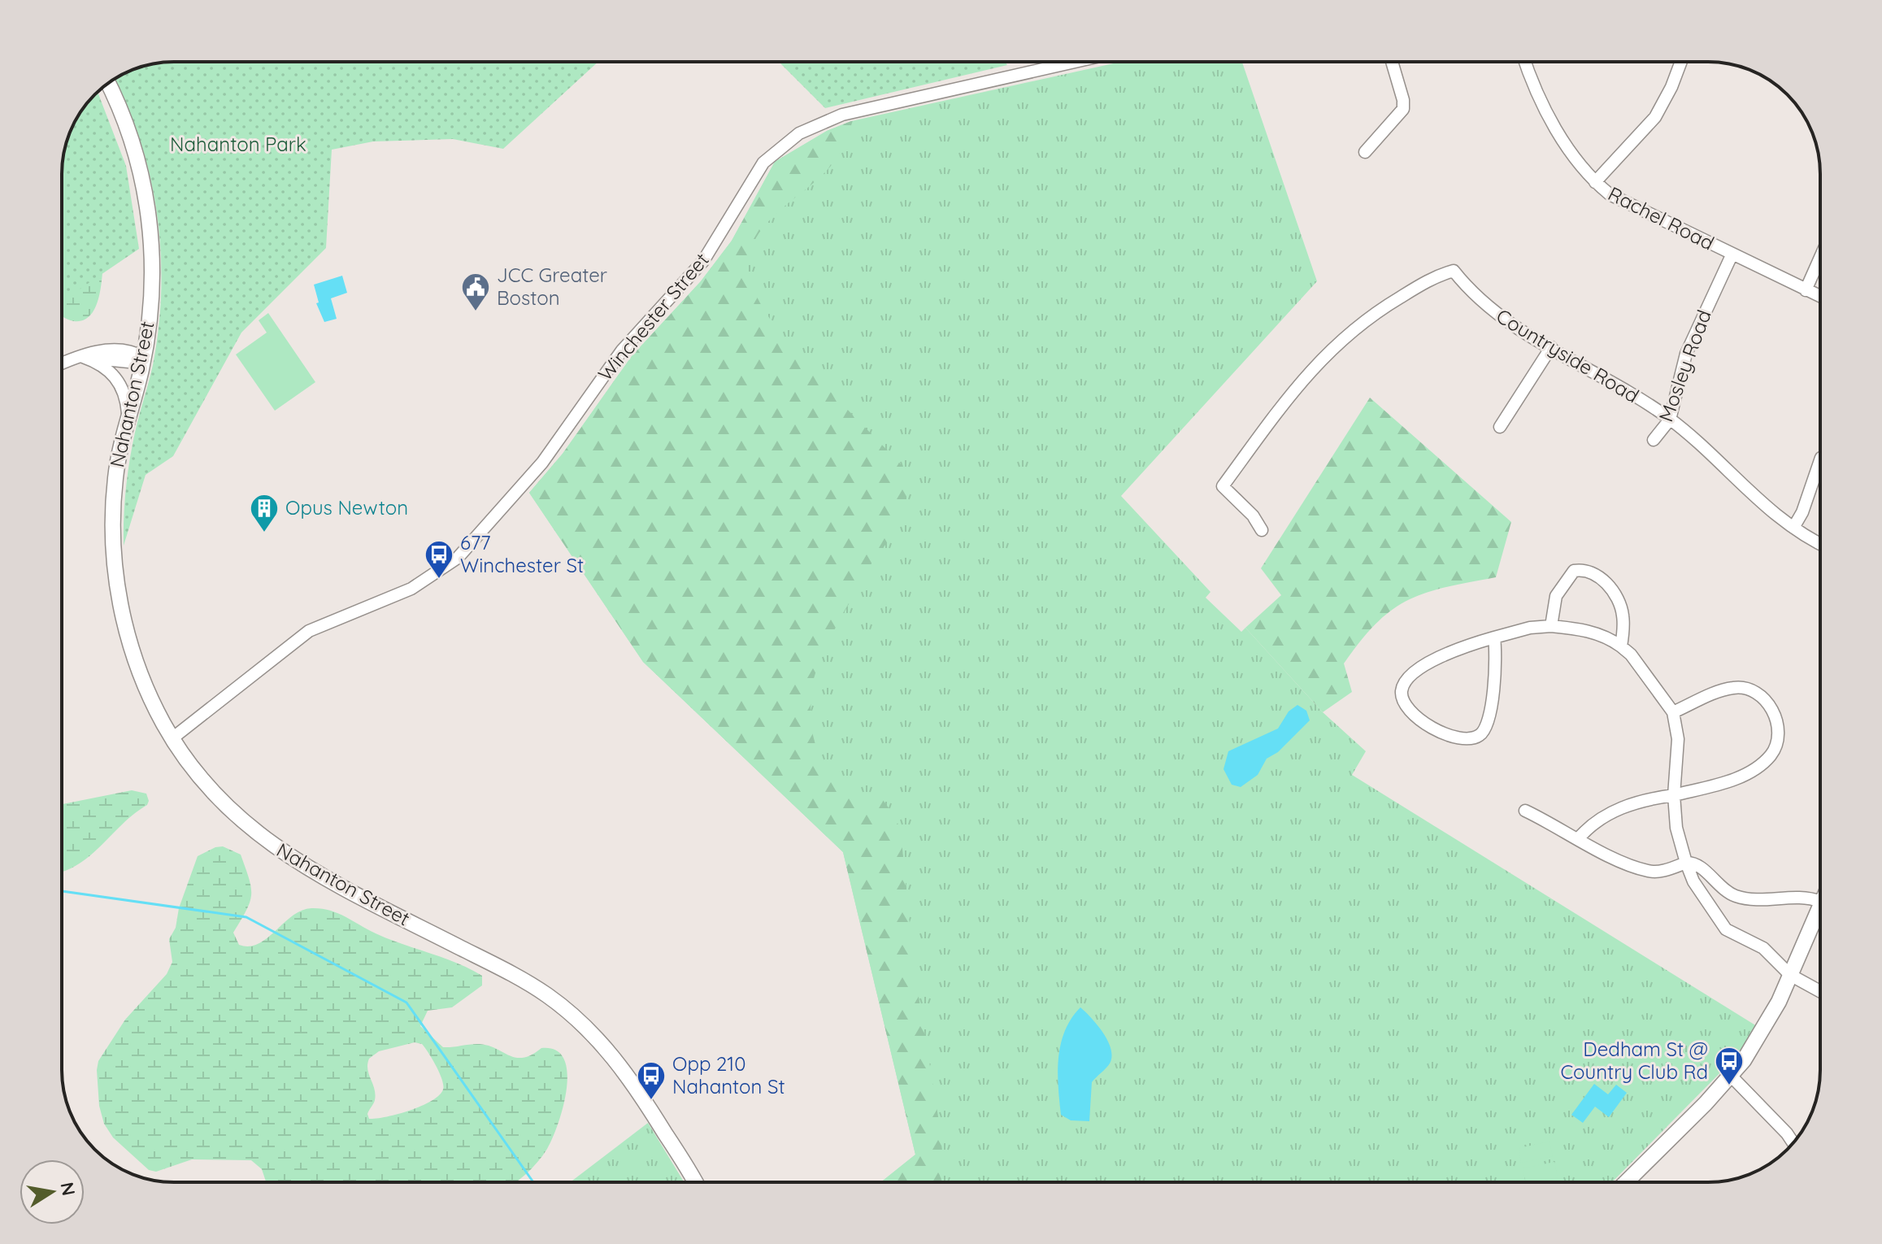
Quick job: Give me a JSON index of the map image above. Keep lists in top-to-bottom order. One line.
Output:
{"streets":{"main road":["Nahanton Street"],"street":["Rachel Road","Winchester Street","Countryside Road","Mosley Road"]},"crossings":[["Rachel Road","Mosley Road"],["Winchester Street","Nahanton Street"],["Countryside Road","Mosley Road"]],"parks":["Nahanton Park"],"places":{"public building":["JCC Greater Boston"],"building":["Opus Newton"],"bus stop":["677 Winchester St","Dedham St @ Country Club Rd","Opp 210 Nahanton St"]},"north":"right"}
